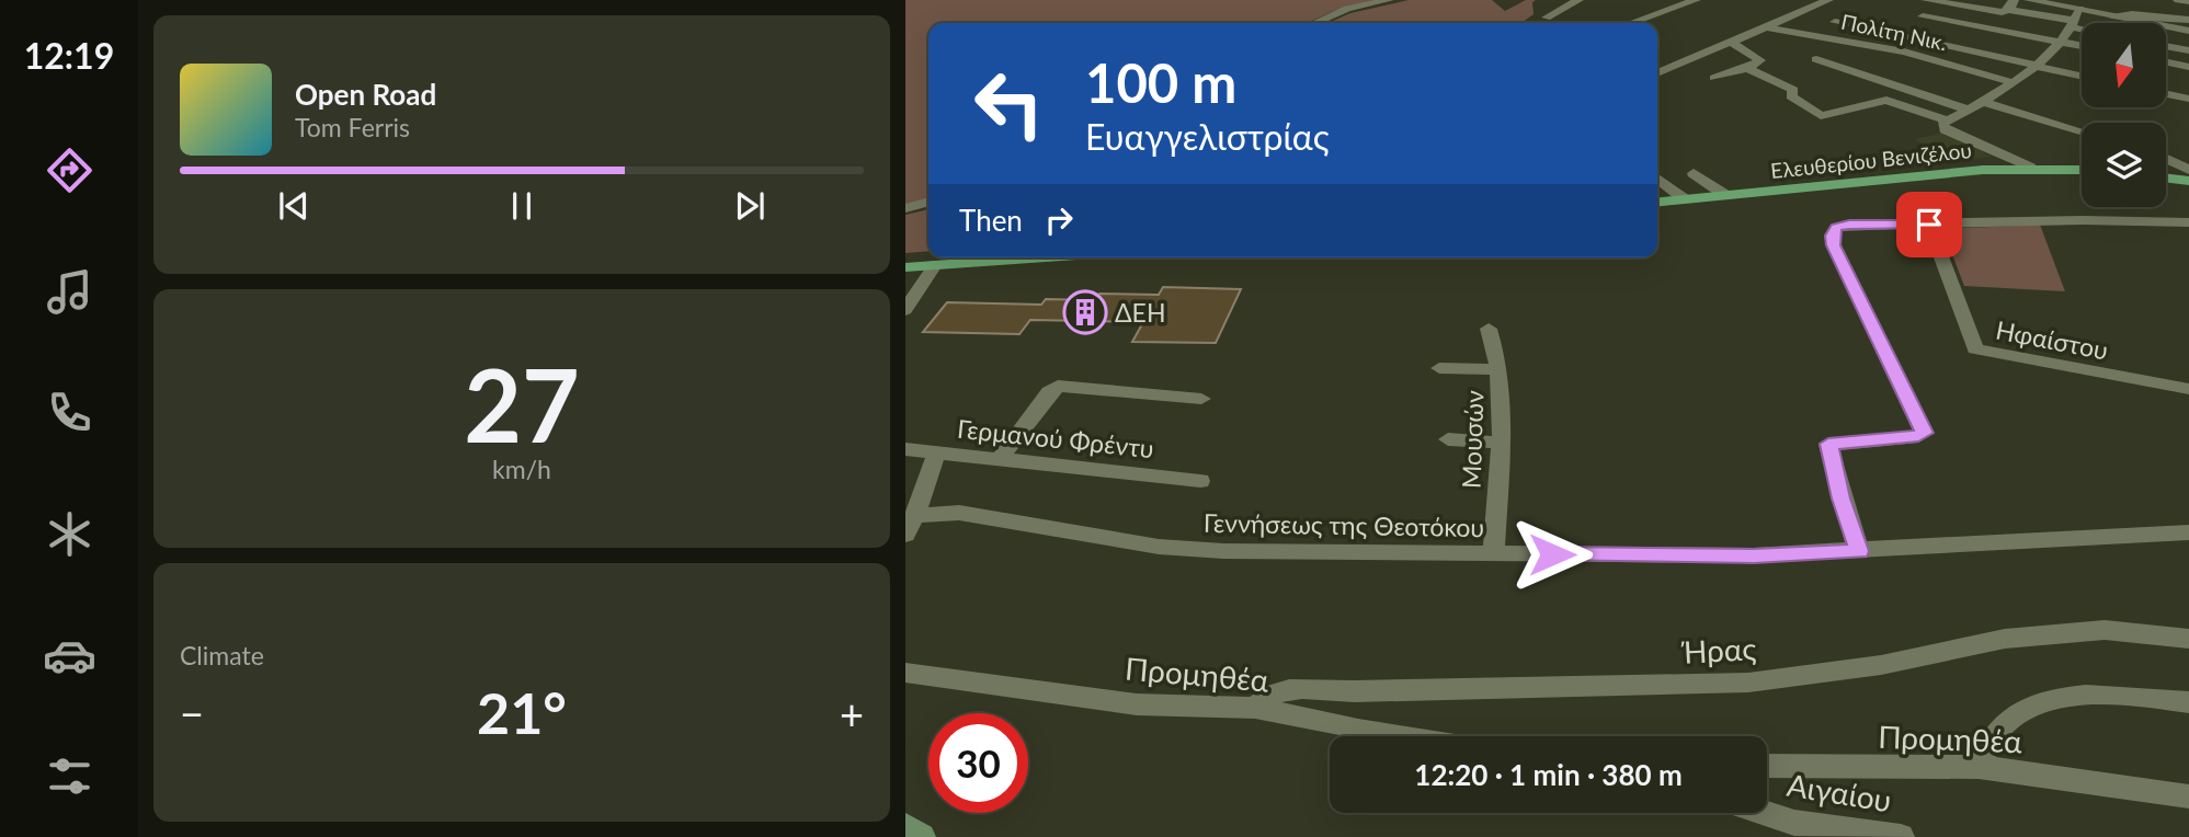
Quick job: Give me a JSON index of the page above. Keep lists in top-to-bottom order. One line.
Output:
{"streets":{"main road":["Ελευθερίου Βενιζέλου"],"street":["Πολίτη Νικ.","Ηφαίστου","Γερμανού Φρέντυ","Μουσών","Γεννήσεως της Θεοτόκου","Ήρας","Προμηθέα","Αιγαίου"]},"crossings":[["Μουσών","Γεννήσεως της Θεοτόκου"],["Ήρας","Προμηθέα"]],"places":{"building":["ΔΕΗ"]},"north":"bottom","page":{"tabs":"12:19","turn":["100 m","Ευαγγελιστρίας"],"song":["Open Road","Tom Ferris"],"then":"Then","tile":[["27","km/h"],"Climate"],"heat":["−","21°","+"],"limit":"30","trip":"12:20 · 1 min · 380 m"}}
